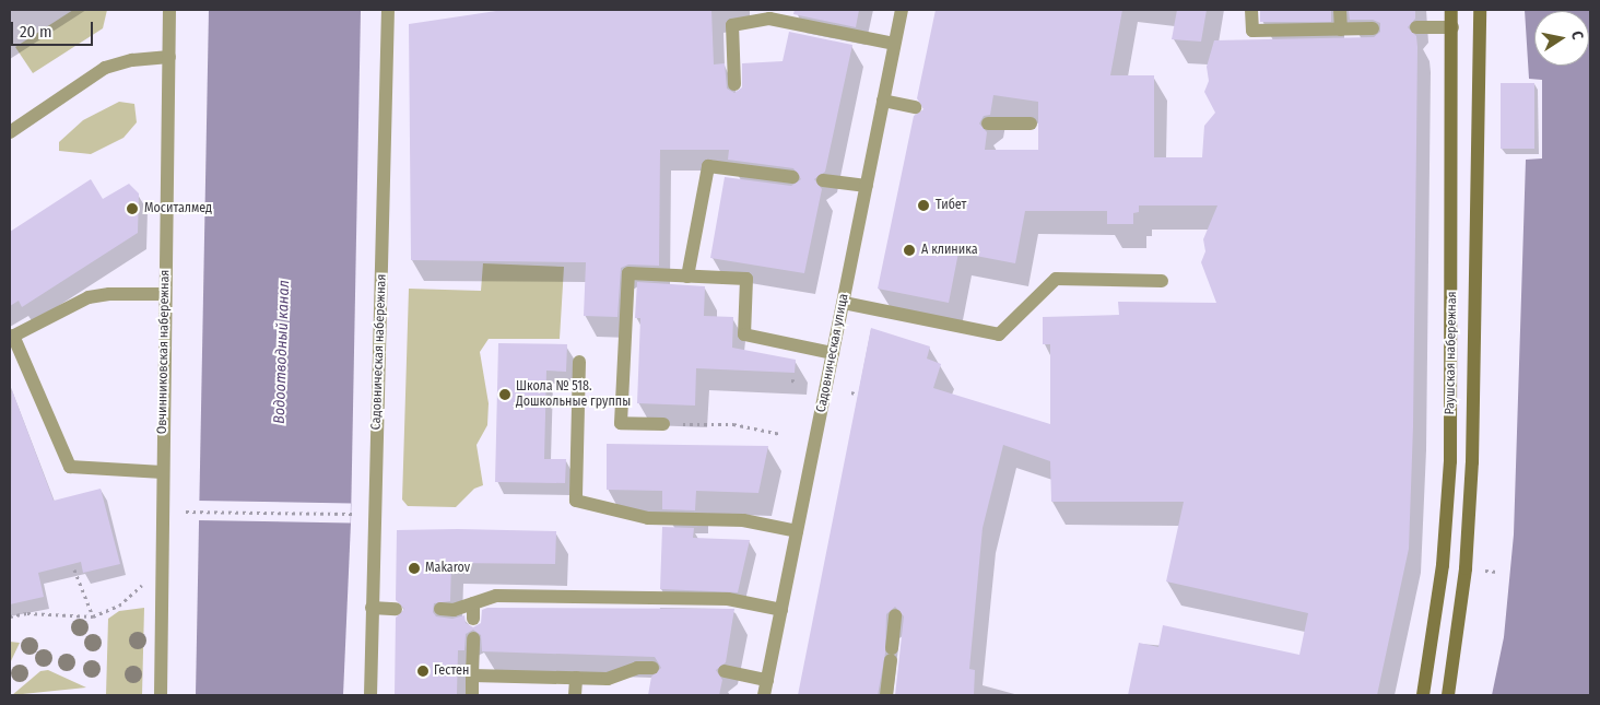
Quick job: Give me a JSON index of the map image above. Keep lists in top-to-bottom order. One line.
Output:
{"streets":{"main road":["Раушская набережная"],"street":["Овчинниковская набережная","Садовническая набережная","Садовническая улица"]},"water":["Водоотводный канал"],"places":["Тибет","Моситалмед","А клиника","Школа № 518. Дошкольные группы","Makarov","Гестен"],"scale_bar":"20 m","north":"right"}
